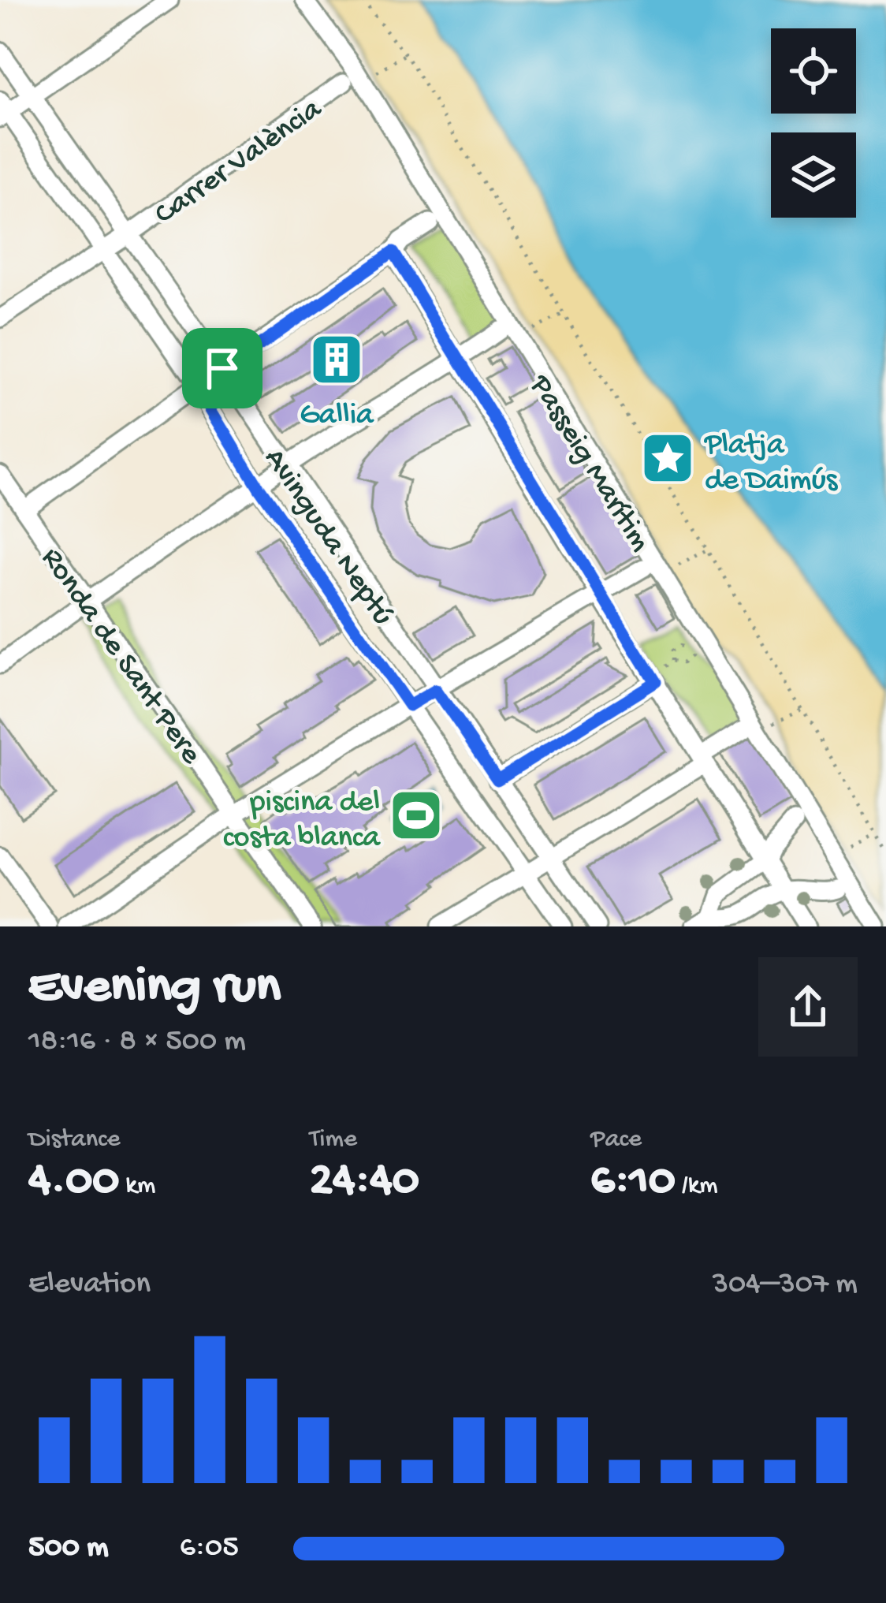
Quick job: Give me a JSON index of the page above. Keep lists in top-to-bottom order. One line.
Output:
{"streets":{"street":["Carrer València","Passeig Marítim","Avinguda Neptú","Ronda de Sant Pere"]},"crossings":[["Carrer València","Avinguda Neptú"]],"places":{"building":["Gallia"],"place":["Platja de Daimús"],"sports":["piscina del costa blanca"]},"page":{"heading":["Evening run","18:16 · 8 × 500 m"],"stats":[["Distance","4.00 km"],["Time","24:40"],["Pace","6:10 /km"]],"chart":["Elevation","304–307 m"],"list":[{"name":"500 m","note":"6:05"}]}}
